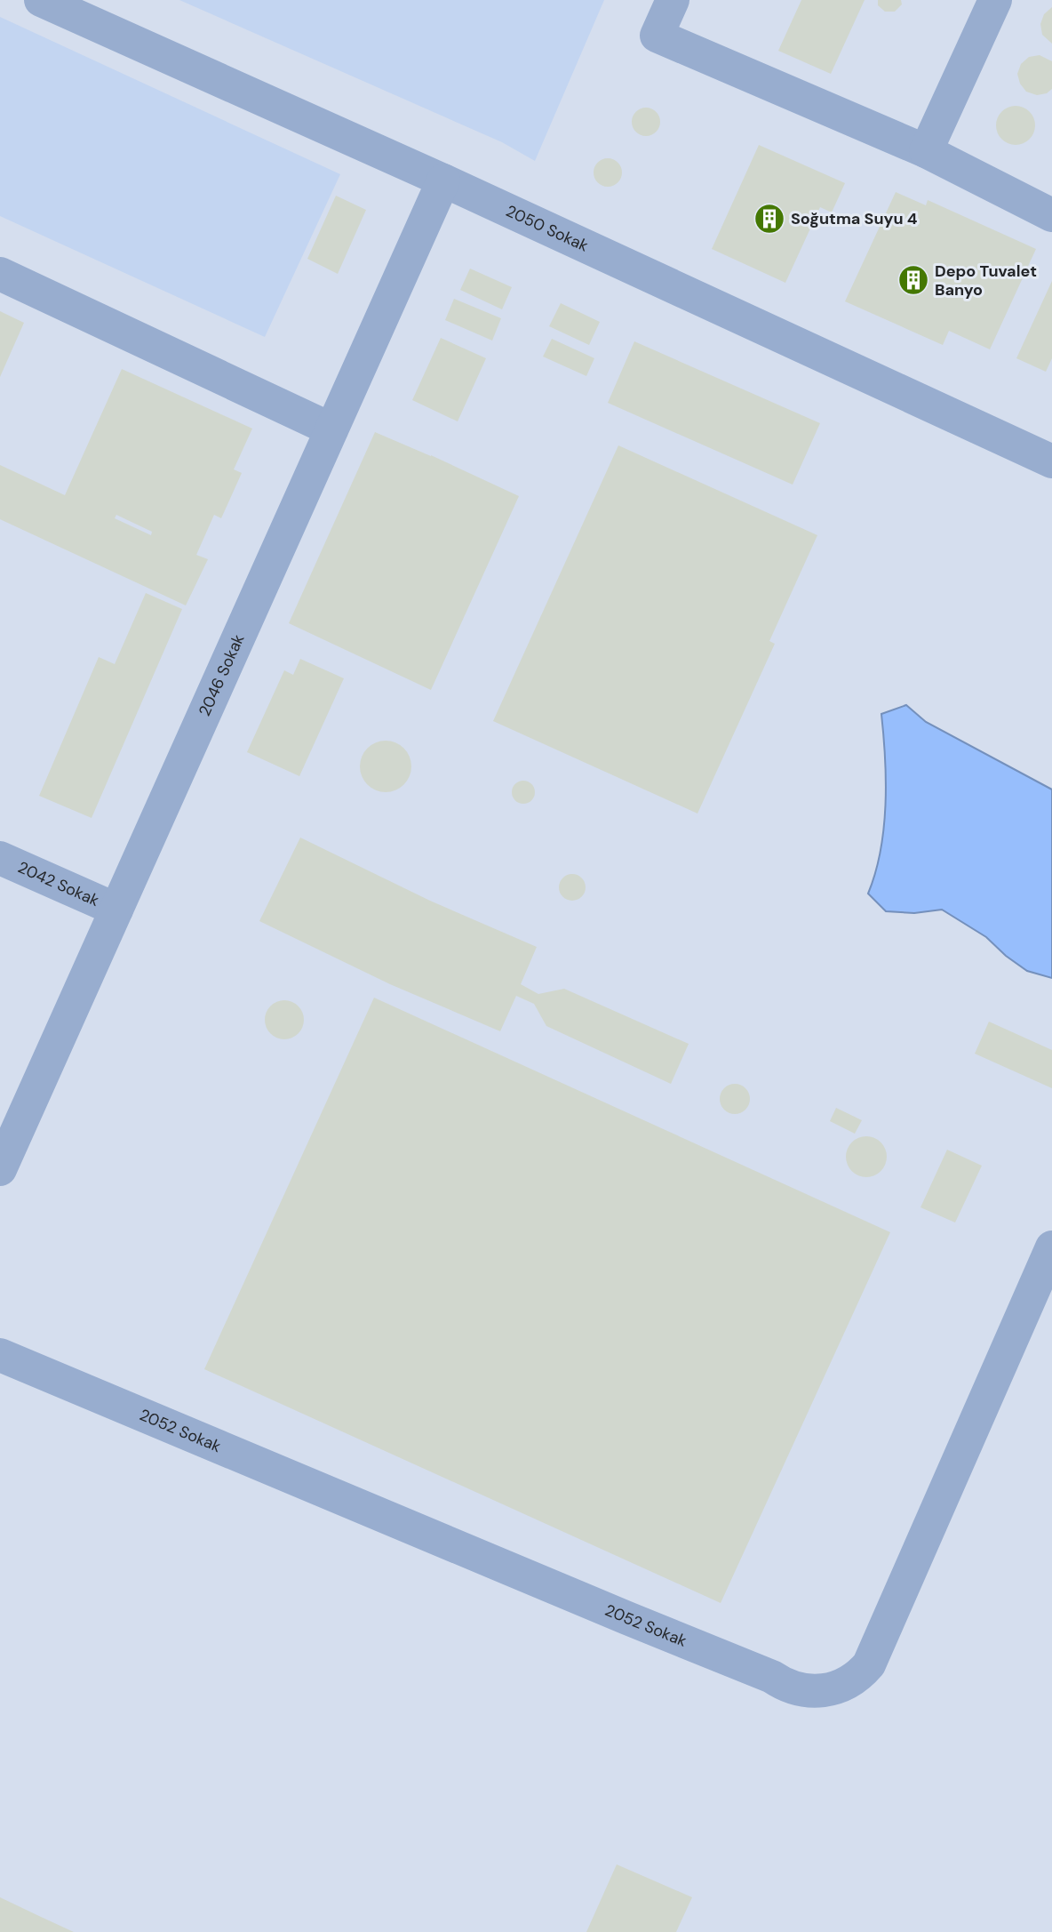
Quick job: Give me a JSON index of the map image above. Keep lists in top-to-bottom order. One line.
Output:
{"streets":{"lane":["2050 Sokak","2046 Sokak","2042 Sokak","2052 Sokak"]},"crossings":[["2050 Sokak","2046 Sokak"],["2046 Sokak","2042 Sokak"]],"places":{"building":["Soğutma Suyu 4","Depo Tuvalet Banyo"]}}
